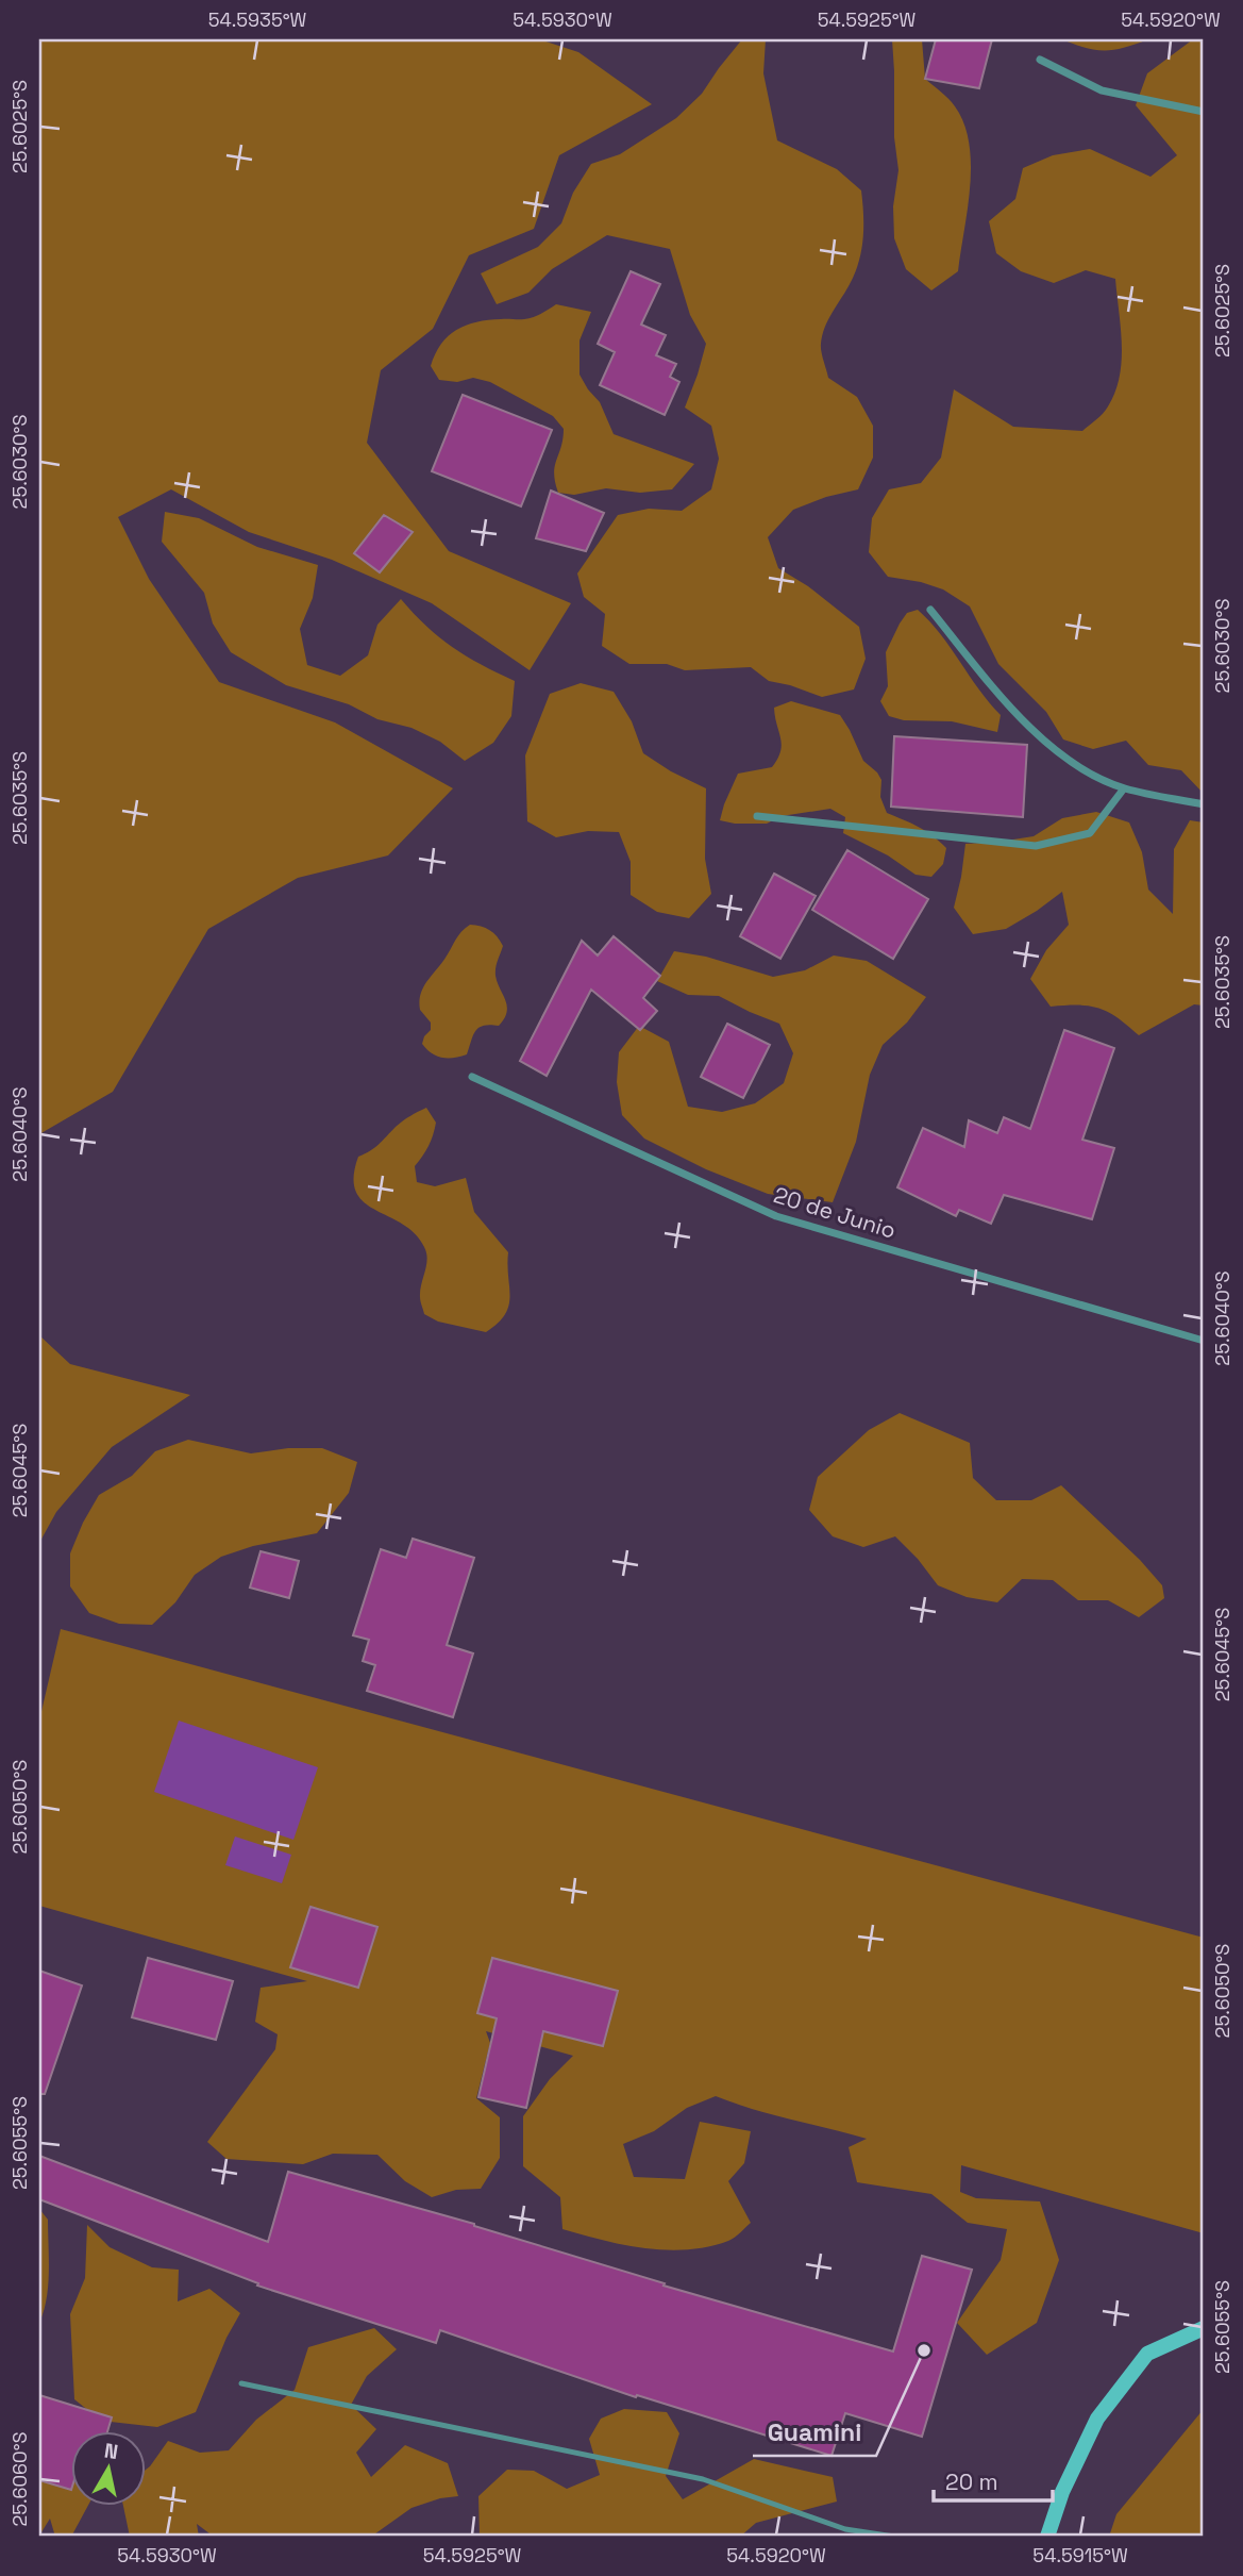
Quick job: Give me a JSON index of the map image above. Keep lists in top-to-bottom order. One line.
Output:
{"streets":{"street":["20 de Junio"]},"places":["Guamini"],"scale_bar":"20 m","north":"top","coordinates":["54.5935°W","54.5930°W","54.5925°W","54.5920°W","25.6025°S","25.6030°S","25.6035°S","25.6040°S","25.6045°S","25.6050°S","25.6055°S","25.6060°S","54.5915°W"]}
